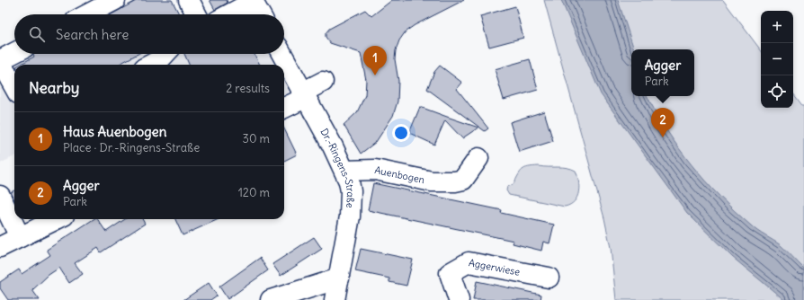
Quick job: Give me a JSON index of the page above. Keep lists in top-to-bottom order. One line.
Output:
{"streets":{"street":["Dr.-Ringens-Straße","Auenbogen","Aggerwiese"]},"crossings":[["Dr.-Ringens-Straße","Auenbogen"]],"page":{"map_buttons":["+","−"],"search":"Search here","pins":["1","2"],"popup":["Agger","Park"],"heading":["Nearby","2 results"],"list":[{"mark":"1","name":"Haus Auenbogen","note":"Place · Dr.-Ringens-Straße","value":"30 m"},{"mark":"2","name":"Agger","note":"Park","value":"120 m"}]}}
